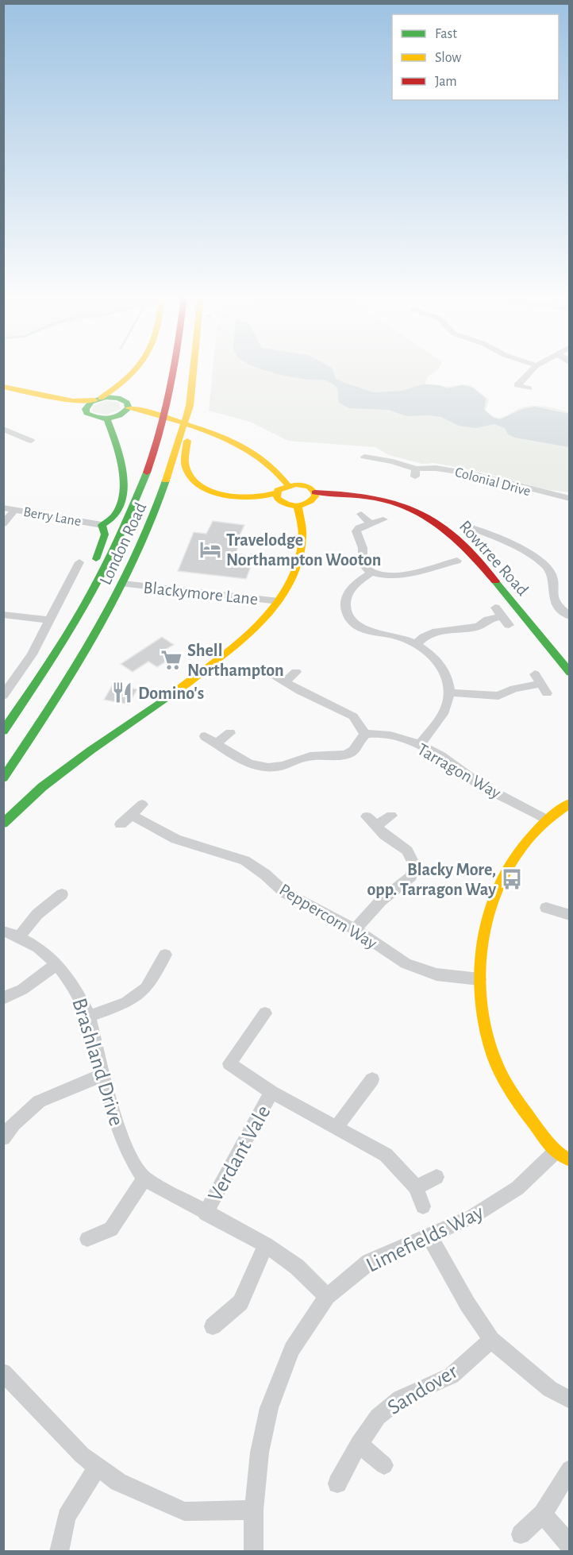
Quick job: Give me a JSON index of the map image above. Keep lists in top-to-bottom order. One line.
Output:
{"streets":{"main road":["London Road","Rowtree Road"],"street":["Colonial Drive","Berry Lane","Blackymore Lane","Tarragon Way","Peppercorn Way","Brashland Drive","Verdant Vale","Limefields Way","Sandover"]},"crossings":[["London Road","Blackymore Lane"],["Brashland Drive","Verdant Vale"],["Brashland Drive","Limefields Way"]],"places":{"hotel":["Travelodge Northampton Wooton"],"supermarket":["Shell Northampton"],"restaurant":["Domino's"],"bus stop":["Blacky More, opp. Tarragon Way"]},"legend":["Fast","Slow","Jam"]}
